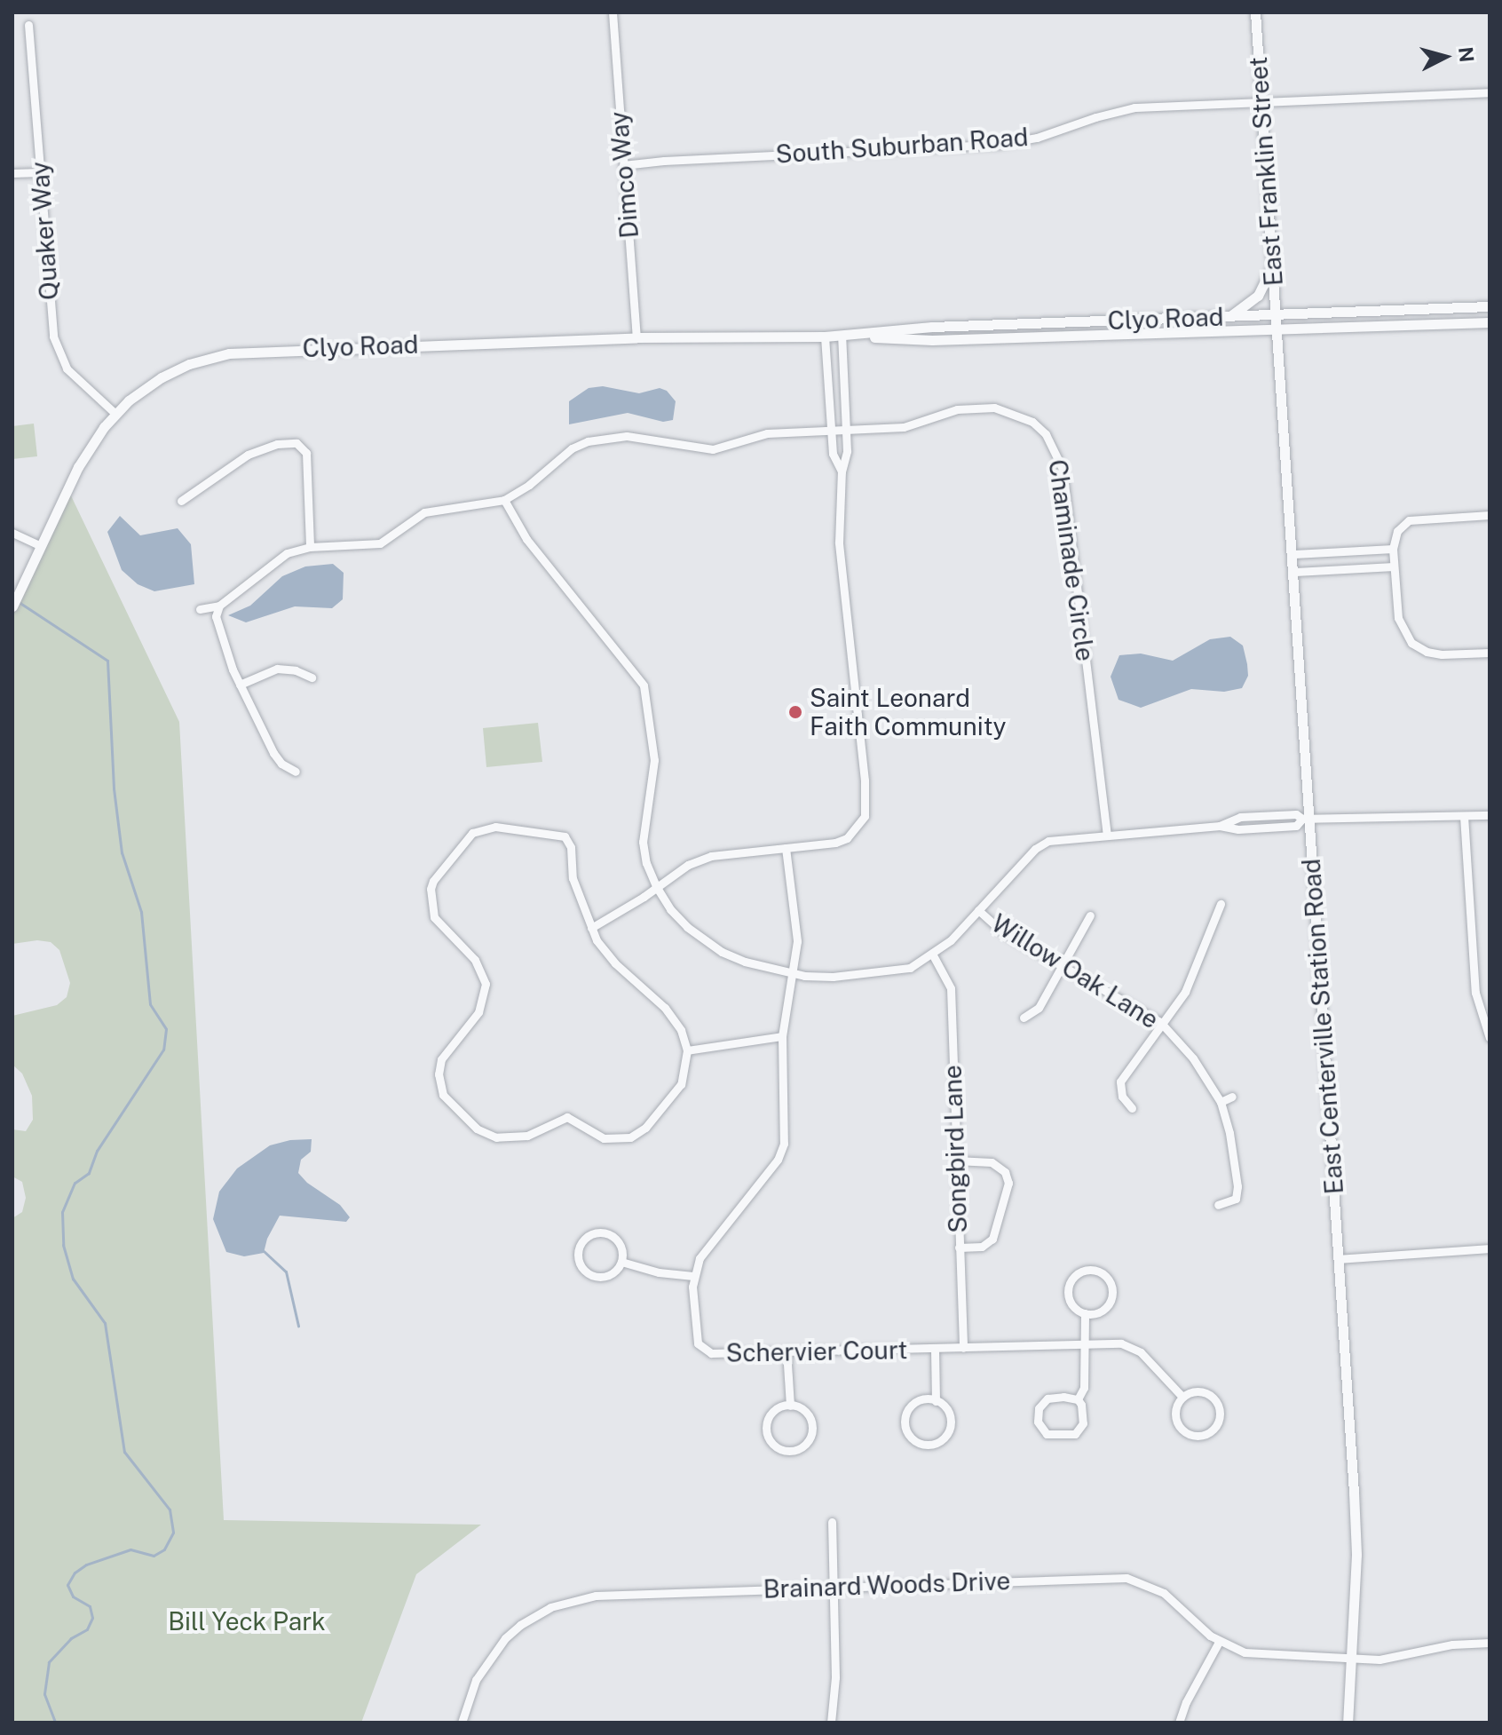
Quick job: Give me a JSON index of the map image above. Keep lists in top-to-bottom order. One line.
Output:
{"streets":{"street":["South Suburban Road","East Franklin Street","Dimco Way","Quaker Way","Clyo Road","Chaminade Circle","Willow Oak Lane","East Centerville Station Road","Songbird Lane","Schervier Court","Brainard Woods Drive"]},"crossings":[["South Suburban Road","East Franklin Street"],["South Suburban Road","Dimco Way"],["East Franklin Street","Clyo Road"],["East Franklin Street","East Centerville Station Road"],["Dimco Way","Clyo Road"],["Quaker Way","Clyo Road"],["Clyo Road","East Centerville Station Road"],["East Centerville Station Road","Brainard Woods Drive"],["Songbird Lane","Schervier Court"]],"parks":["Bill Yeck Park"],"places":["Saint Leonard Faith Community"],"north":"right"}
